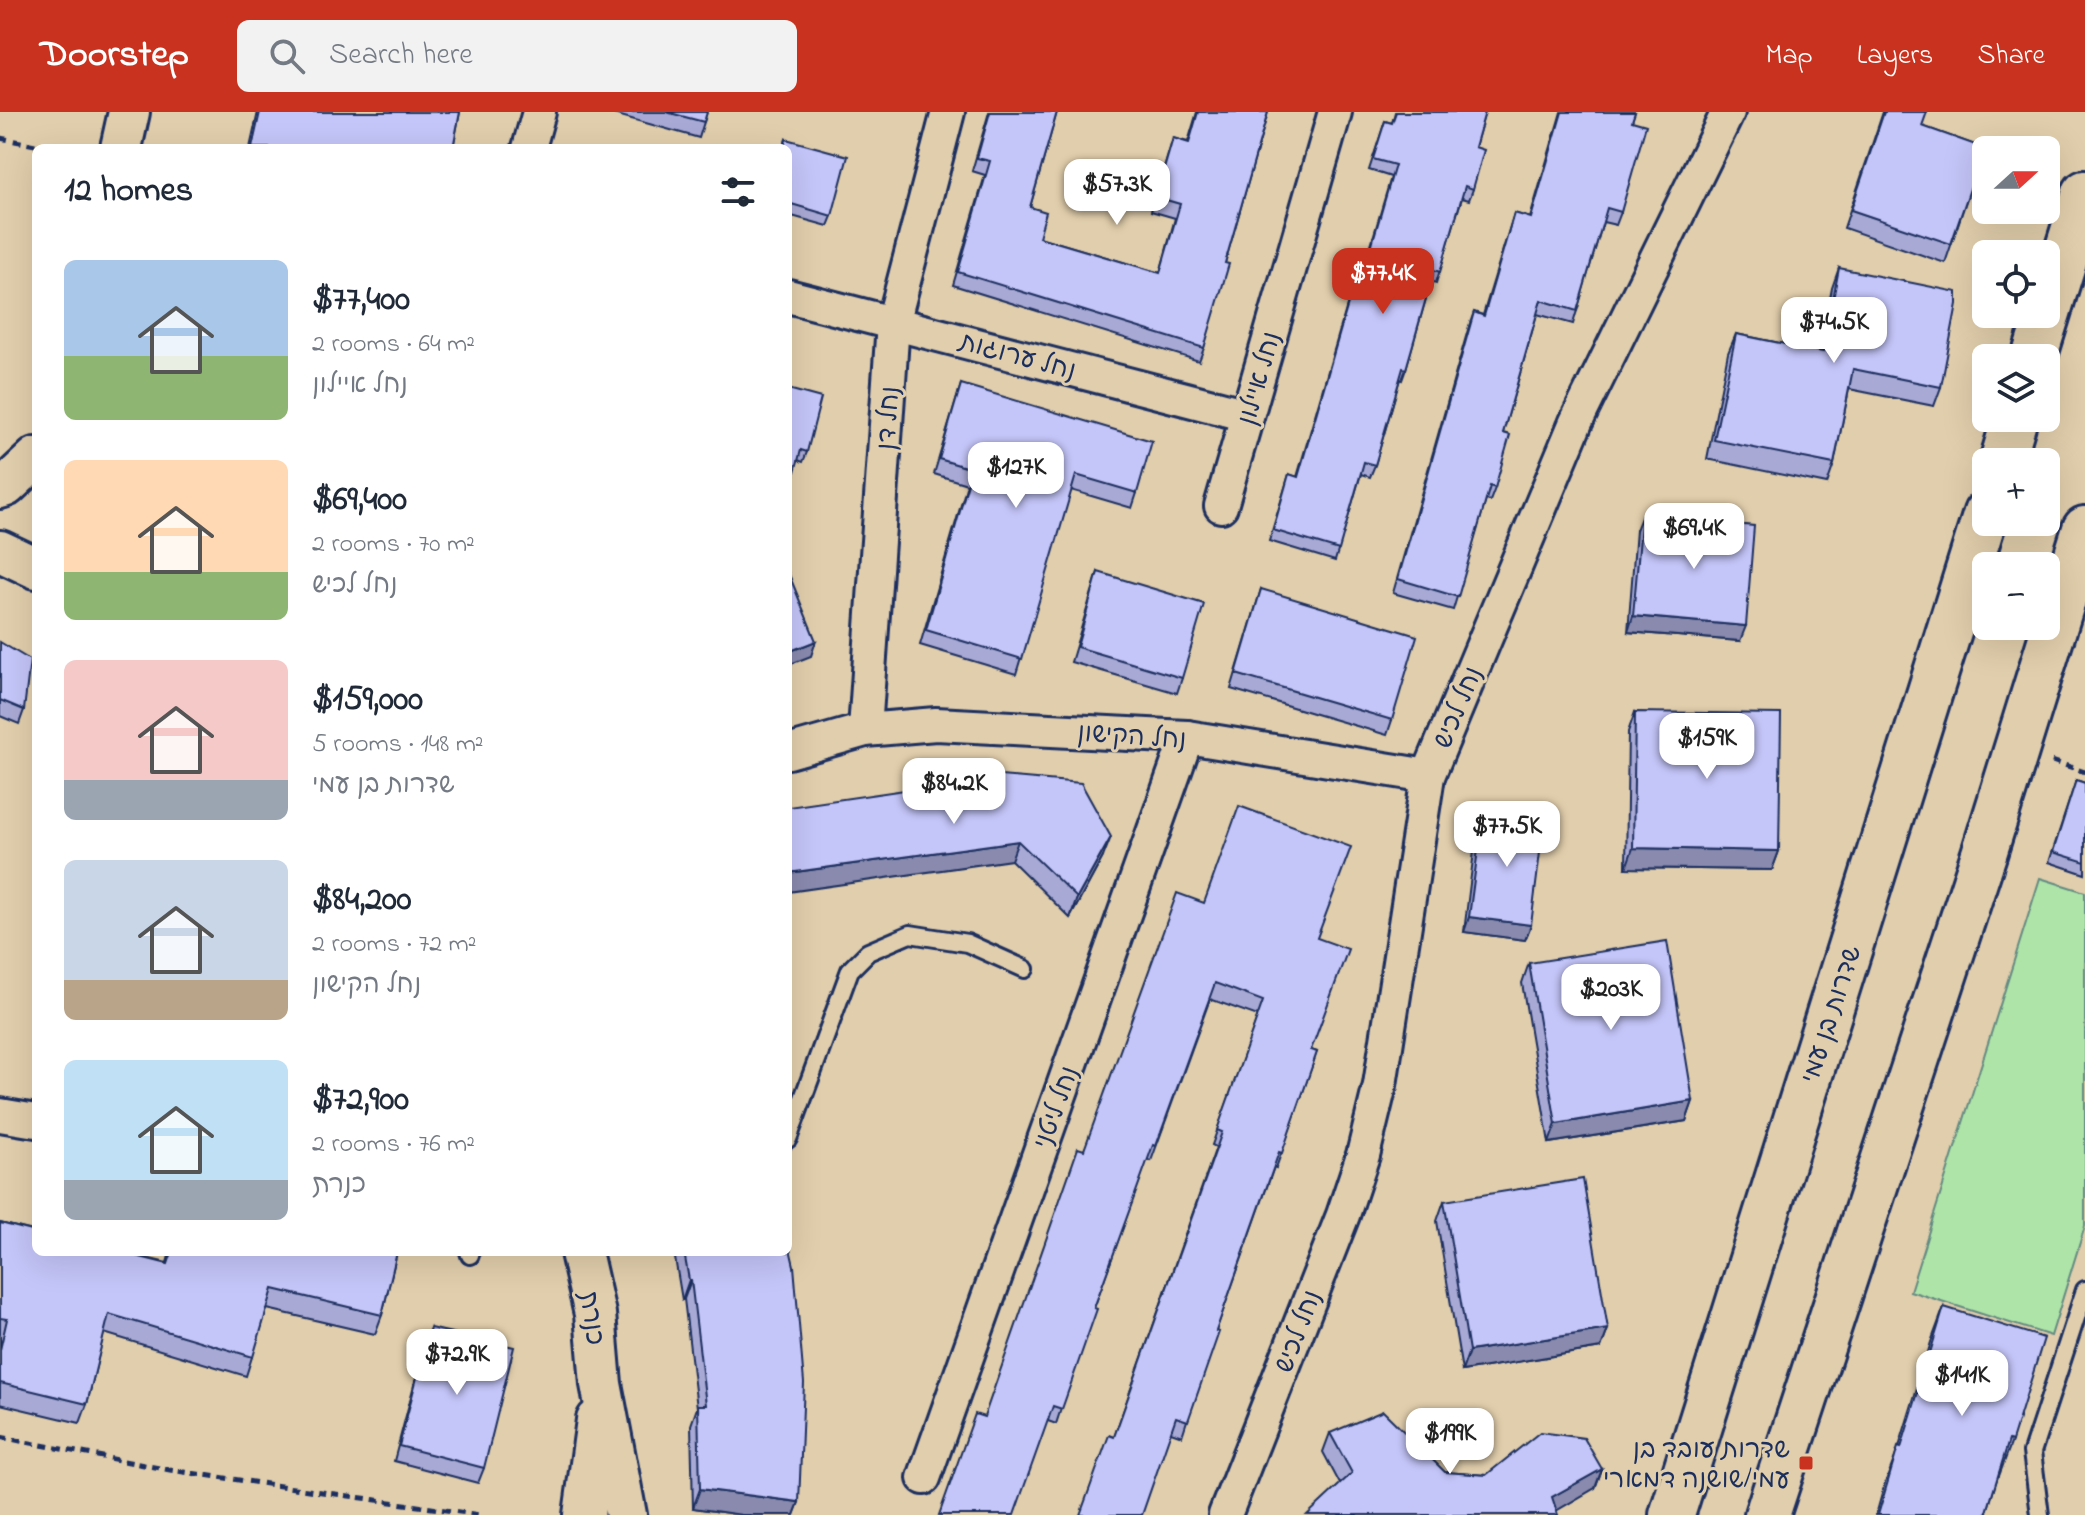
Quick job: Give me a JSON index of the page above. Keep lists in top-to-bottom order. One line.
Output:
{"streets":{"main road":["שדרות בן עמי"],"street":["נחל ערוגות","נחל איילון","נחל דן","נחל לכיש","נחל הקישון","נחל ליטני","כנרת"]},"crossings":[["נחל ערוגות","נחל איילון"],["נחל ערוגות","נחל דן"],["נחל דן","נחל הקישון"],["נחל לכיש","נחל הקישון"],["נחל הקישון","נחל ליטני"]],"places":{"transit":["שדרות עובד בן עמי/שושנה דמארי"]},"north":"right","page":{"header":"Doorstep","search":"Search here","nav":["Map","Layers","Share"],"map_buttons":["+","−"],"heading":"12 homes","price":["$57.3K","$77.4K","$74.5K","$127K","$69.4K","$159K","$84.2K","$77.5K","$203K","$72.9K","$141K","$199K"],"list":[{"name":"$77,400","note":"2 rooms · 64 m² · נחל איילון"},{"name":"$69,400","note":"2 rooms · 70 m² · נחל לכיש"},{"name":"$159,000","note":"5 rooms · 148 m² · שדרות בן עמי"},{"name":"$84,200","note":"2 rooms · 72 m² · נחל הקישון"},{"name":"$72,900","note":"2 rooms · 76 m² · כנרת"}]}}
